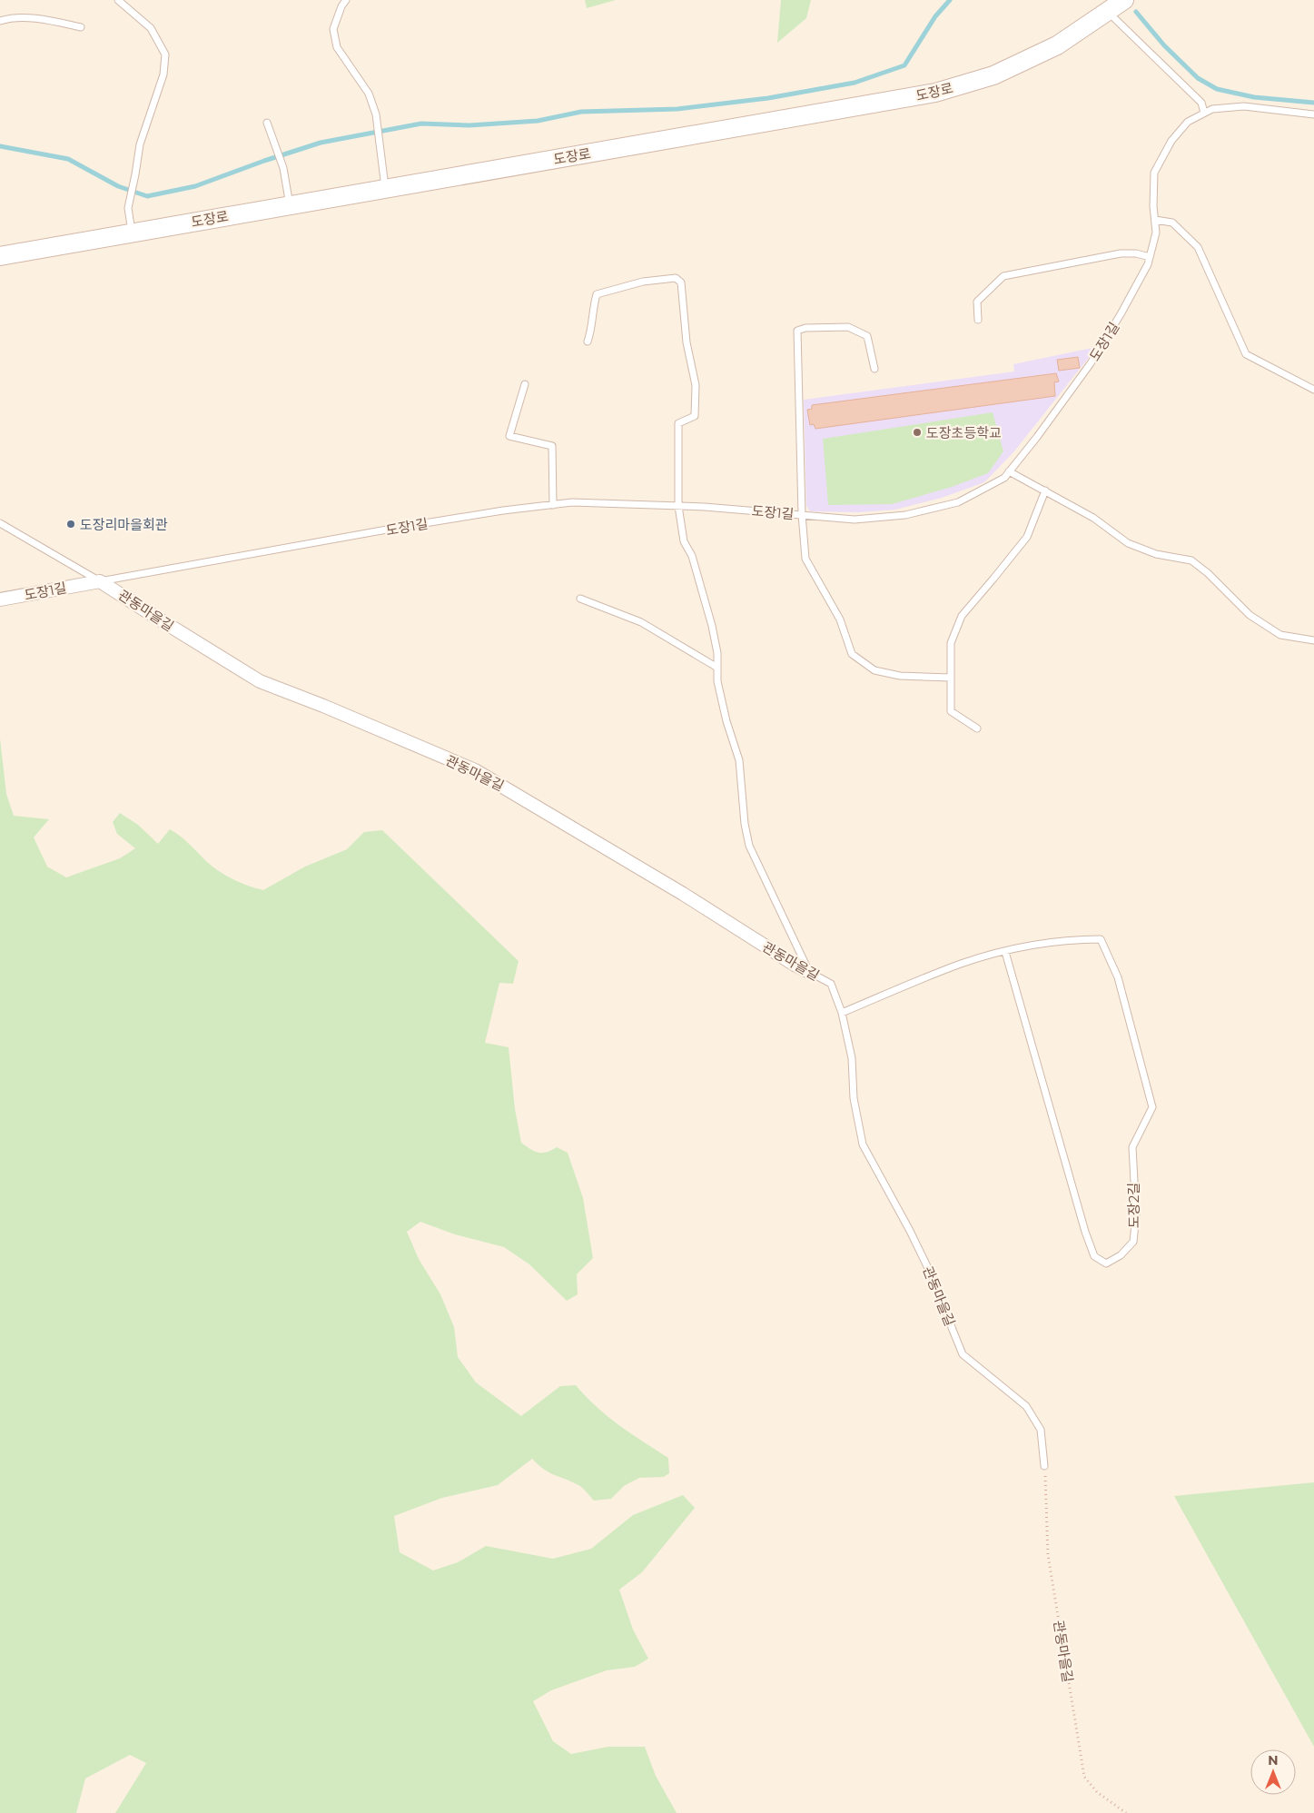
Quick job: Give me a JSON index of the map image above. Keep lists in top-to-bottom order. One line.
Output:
{"streets":{"street":["도장로","도장1길","관동마을길"],"lane":["도장2길"]},"crossings":[["도장1길","관동마을길"],["관동마을길","도장2길"]],"places":["도장초등학교","도장리마을회관"],"north":"top"}
